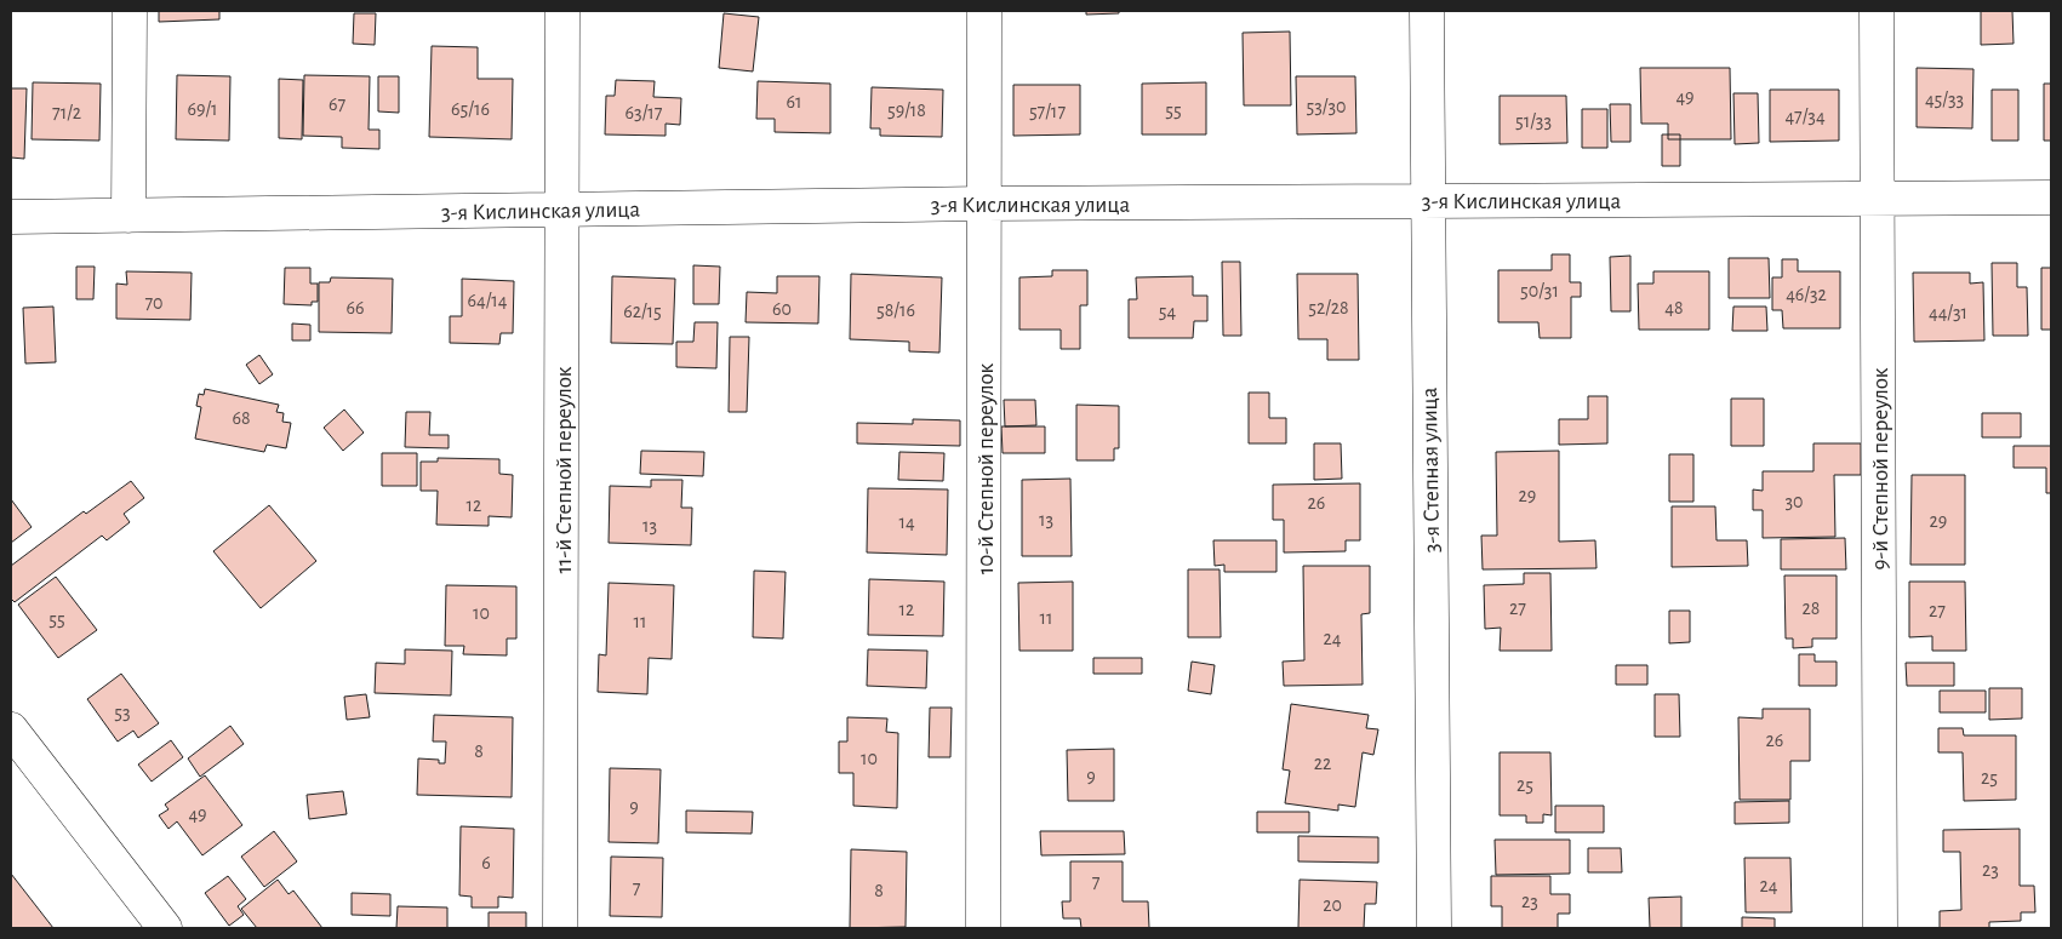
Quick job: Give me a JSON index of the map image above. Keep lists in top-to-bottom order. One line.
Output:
{"streets":{"street":["3-я Кислинская улица","10-й Степной переулок","9-й Степной переулок","11-й Степной переулок","3-я Степная улица"]},"crossings":[["3-я Кислинская улица","10-й Степной переулок"],["3-я Кислинская улица","9-й Степной переулок"],["3-я Кислинская улица","11-й Степной переулок"],["3-я Кислинская улица","3-я Степная улица"]],"house_numbers":["49","45/33","61","67","53/30","69/1","65/16","59/18","55","57/17","71/2","63/17","47/34","51/33","50/31","46/32","64/14","70","66","52/28","48","60","58/16","62/15","54","44/31","68","29","30","26","12","13","29","14","13","27","28","12","27","10","11","55","11","24","53","26","8","10","22","9","25","25","9","49","6","23","7","24","7","8","23","20"]}
